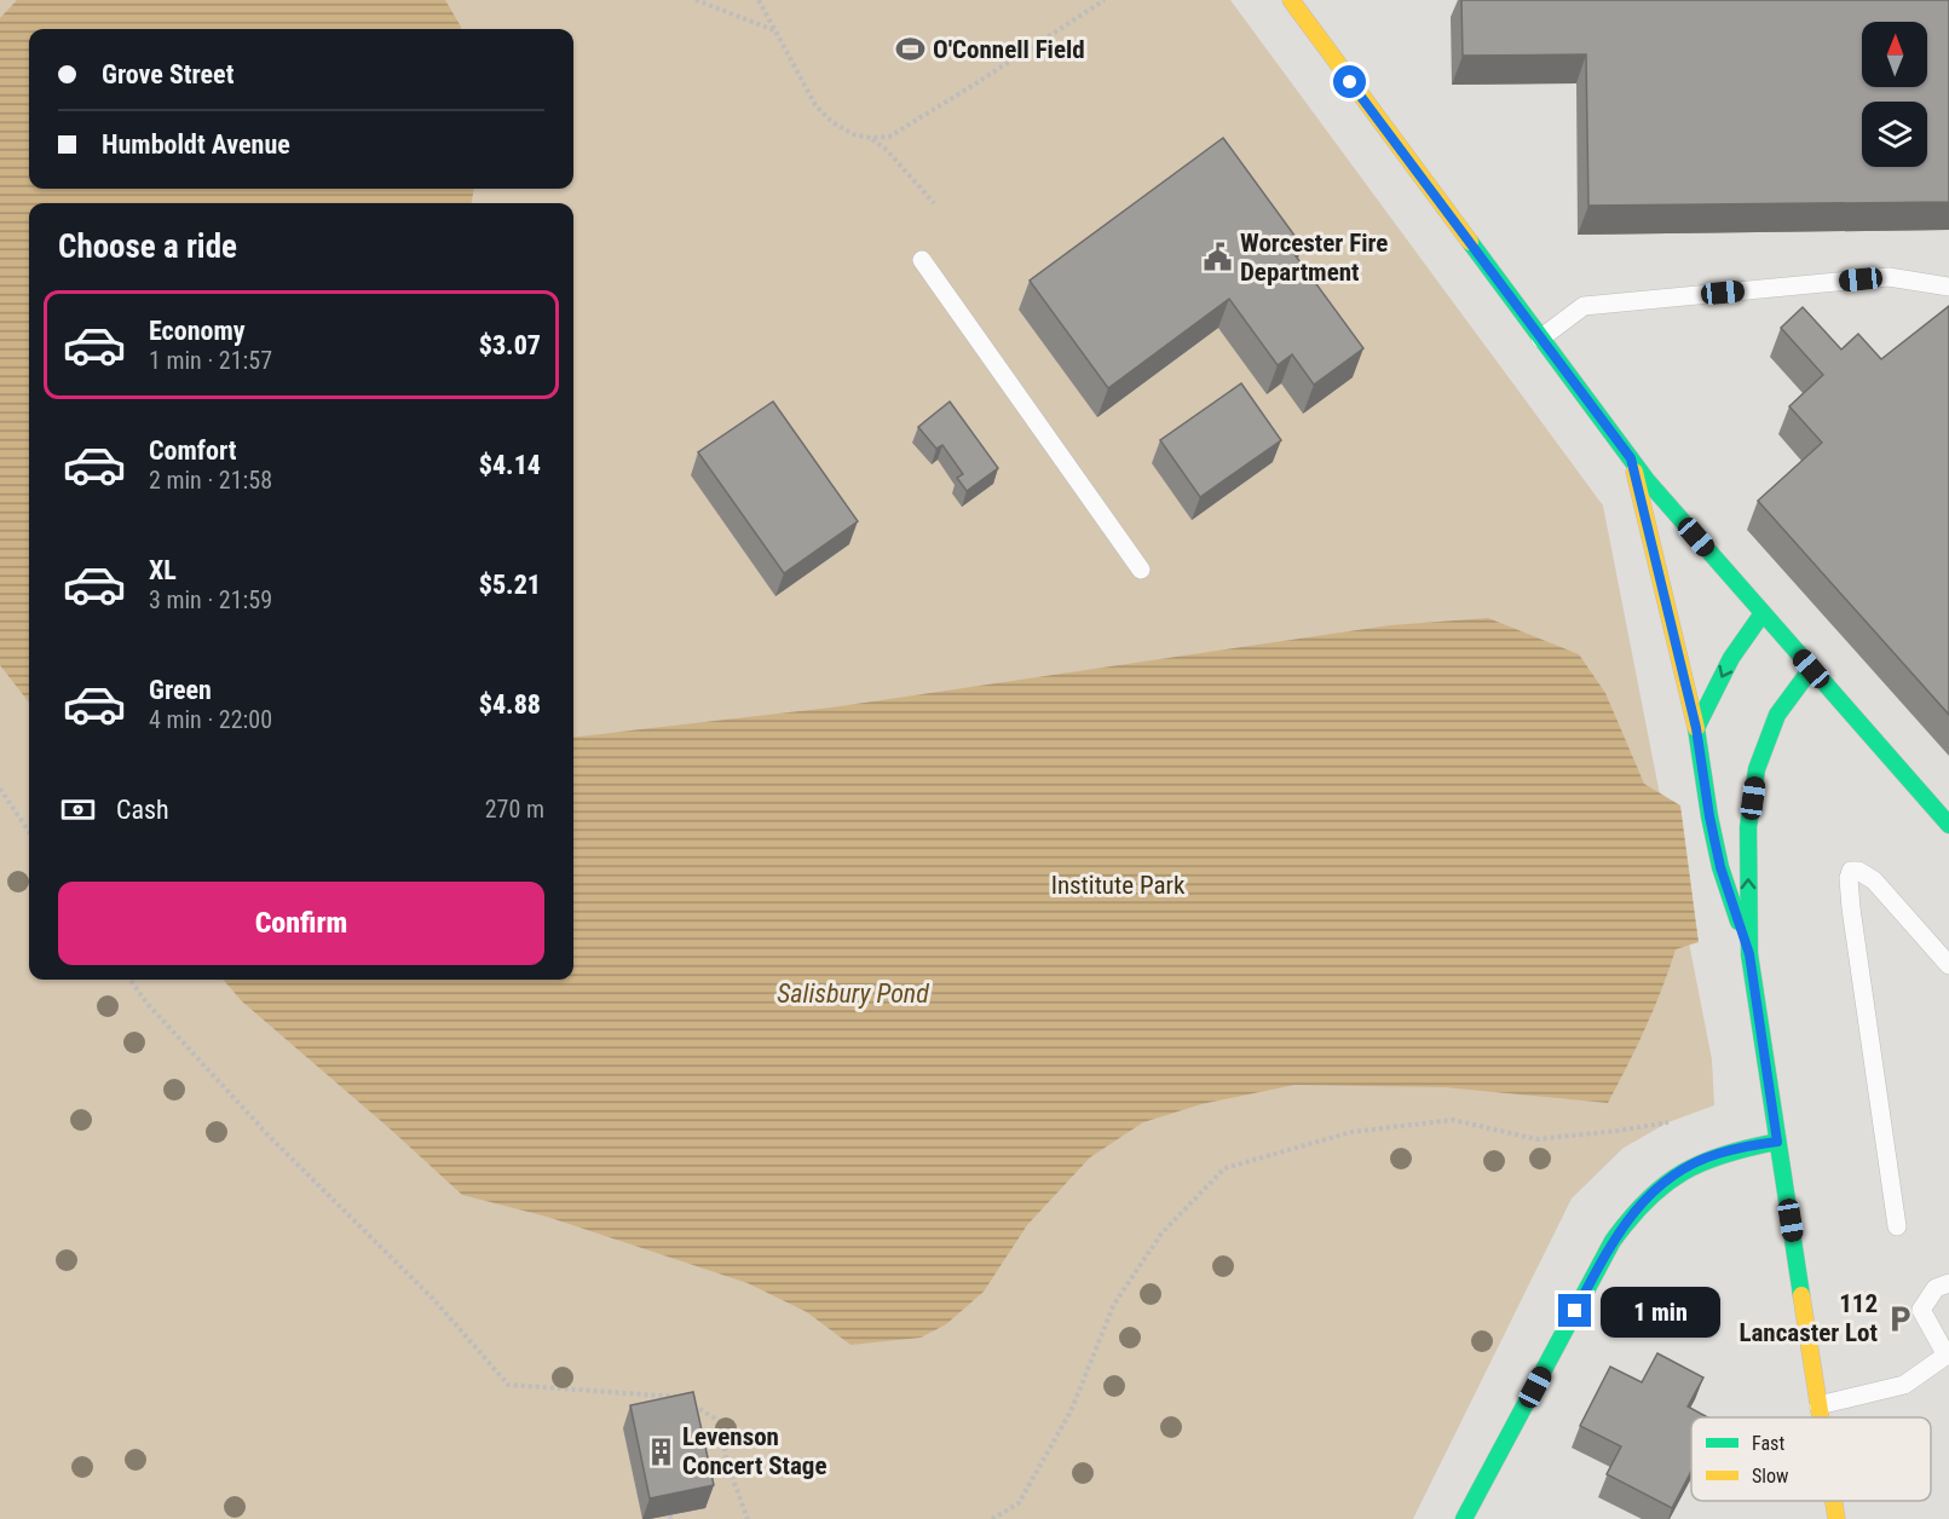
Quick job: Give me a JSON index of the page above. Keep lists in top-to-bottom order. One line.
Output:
{"water":["Salisbury Pond"],"parks":["Institute Park"],"places":{"sports":["O'Connell Field"],"public building":["Worcester Fire Department"],"parking":["112 Lancaster Lot"],"building":["Levenson Concert Stage"]},"legend":["Fast","Slow"],"north":"top","page":{"banner":["Grove Street","Humboldt Avenue"],"heading":"Choose a ride","list":[{"name":"Economy","note":"1 min · 21:57","value":"$3.07"},{"name":"Comfort","note":"2 min · 21:58","value":"$4.14"},{"name":"XL","note":"3 min · 21:59","value":"$5.21"},{"name":"Green","note":"4 min · 22:00","value":"$4.88"}],"pay":["Cash","270 m"],"buttons":"Confirm","bubble":"1 min"}}
